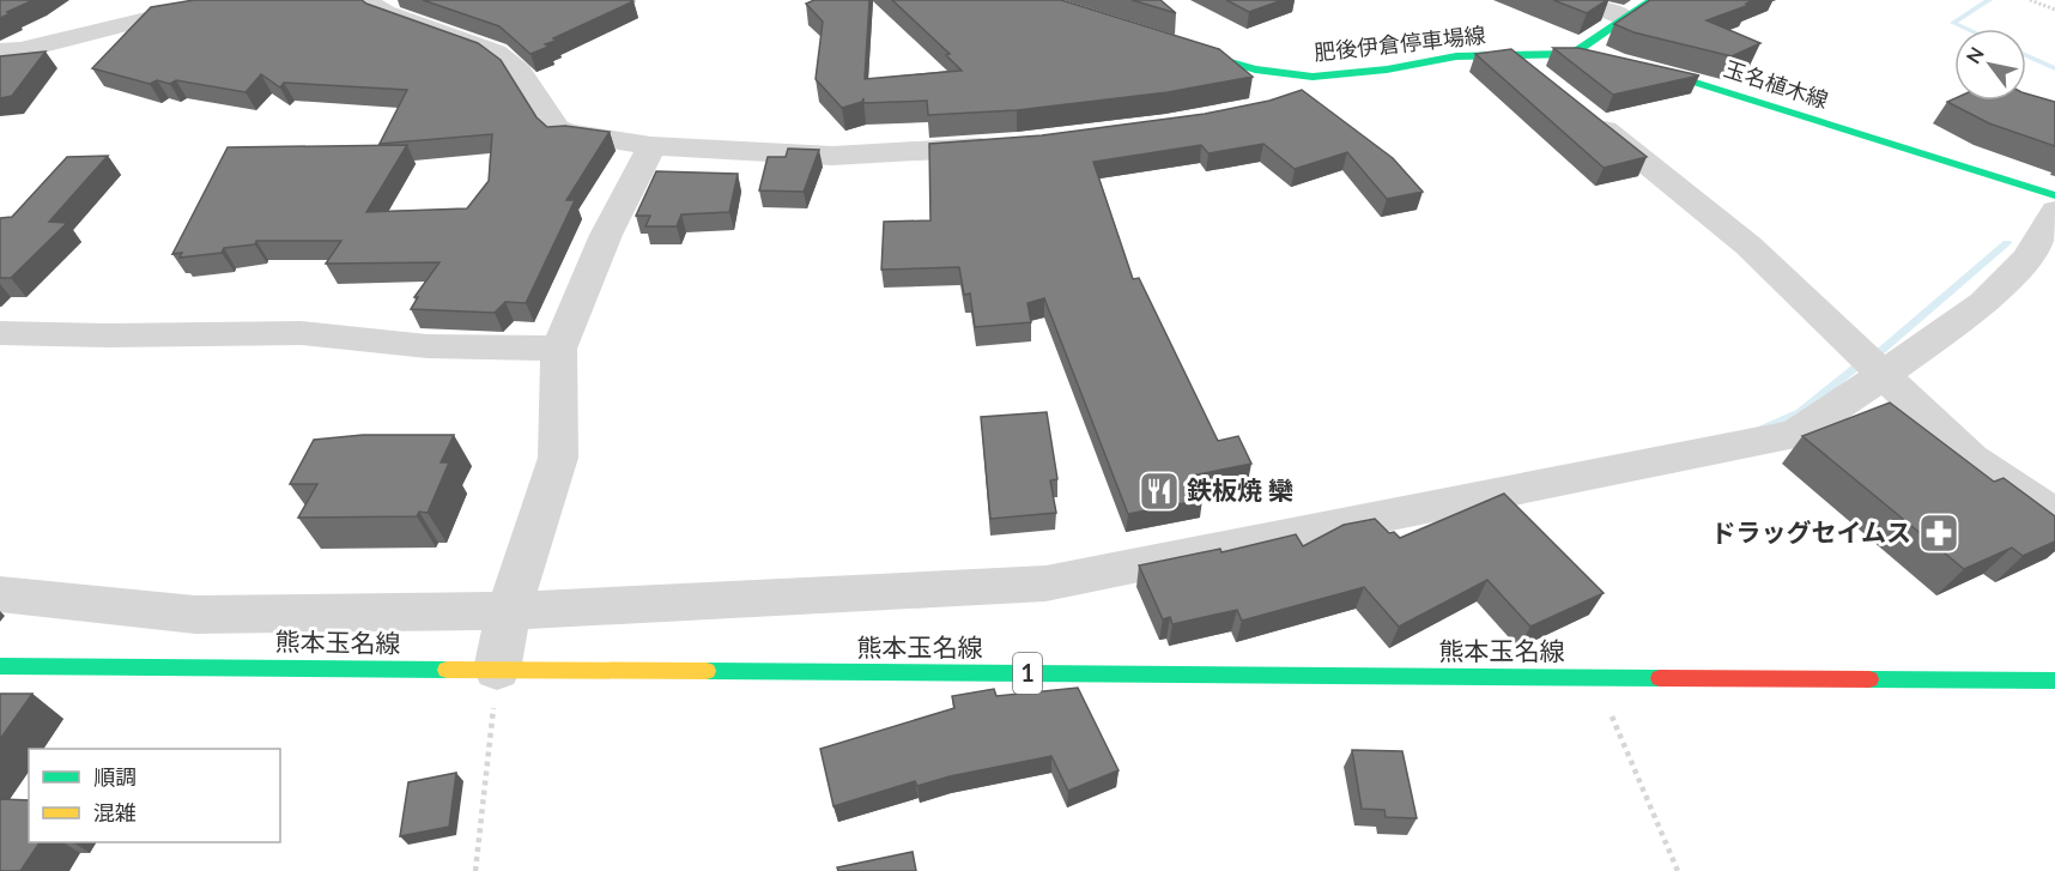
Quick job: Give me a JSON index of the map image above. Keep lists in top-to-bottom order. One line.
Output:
{"streets":{"main road":["肥後伊倉停車場線","玉名植木線","熊本玉名線","1"]},"crossings":[["肥後伊倉停車場線","玉名植木線"]],"places":{"restaurant":["鉄板焼 欒"],"pharmacy":["ドラッグセイムス"]},"legend":["順調","混雑"],"north":"top left"}
